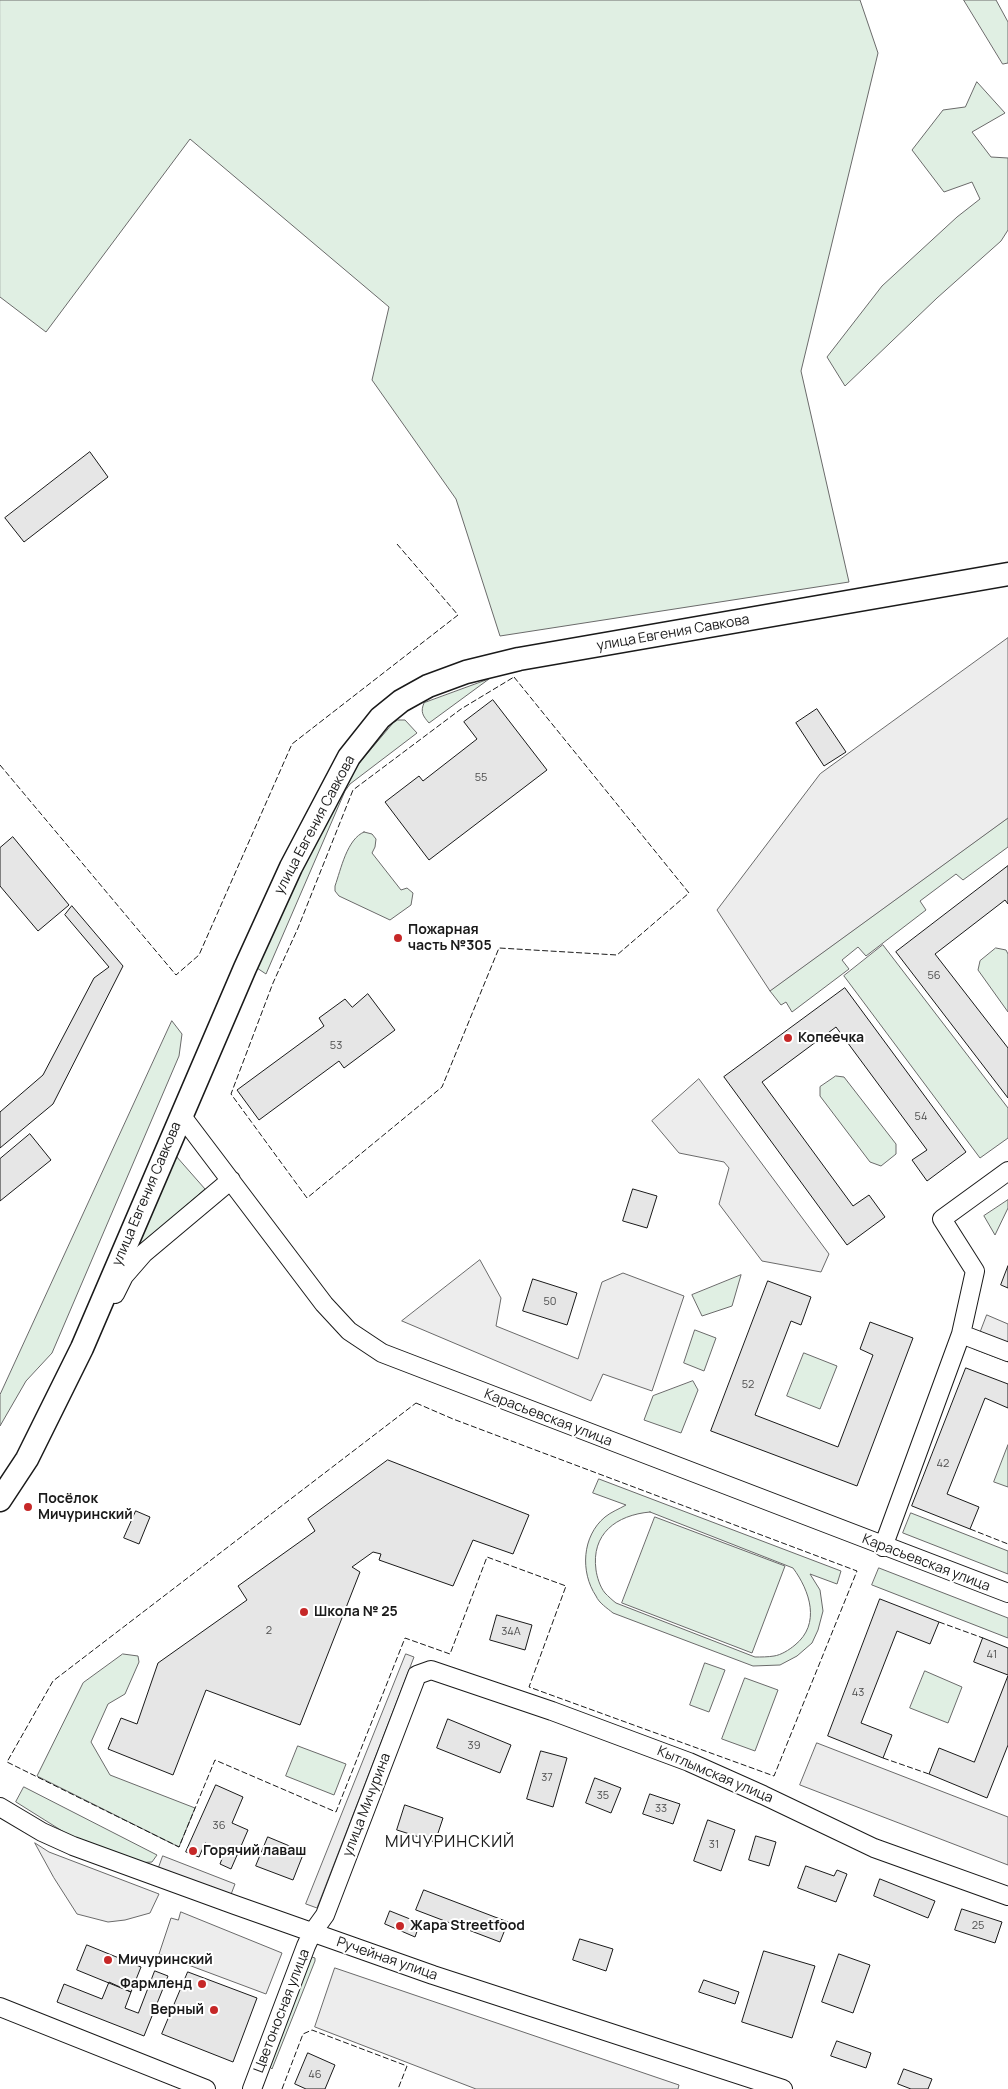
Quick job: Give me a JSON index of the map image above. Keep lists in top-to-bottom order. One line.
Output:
{"streets":{"main road":["улица Евгения Савкова"],"street":["Карасьевская улица","Кытлымская улица","улица Мичурина","Ручейная улица","Цветоносная улица"]},"crossings":[["улица Евгения Савкова","Карасьевская улица"],["Кытлымская улица","улица Мичурина"],["улица Мичурина","Ручейная улица"],["улица Мичурина","Цветоносная улица"],["Ручейная улица","Цветоносная улица"]],"districts":["МИЧУРИНСКИЙ"],"places":["Пожарная часть №305","Копеечка","Посёлок Мичуринский","Школа № 25","Горячий лаваш","Жара Streetfood","Мичуринский","Фармленд","Верный"],"house_numbers":["55","56","53","54","50","52","42","2","34А","41","43","39","37","35","33","36","31","25","46"]}
